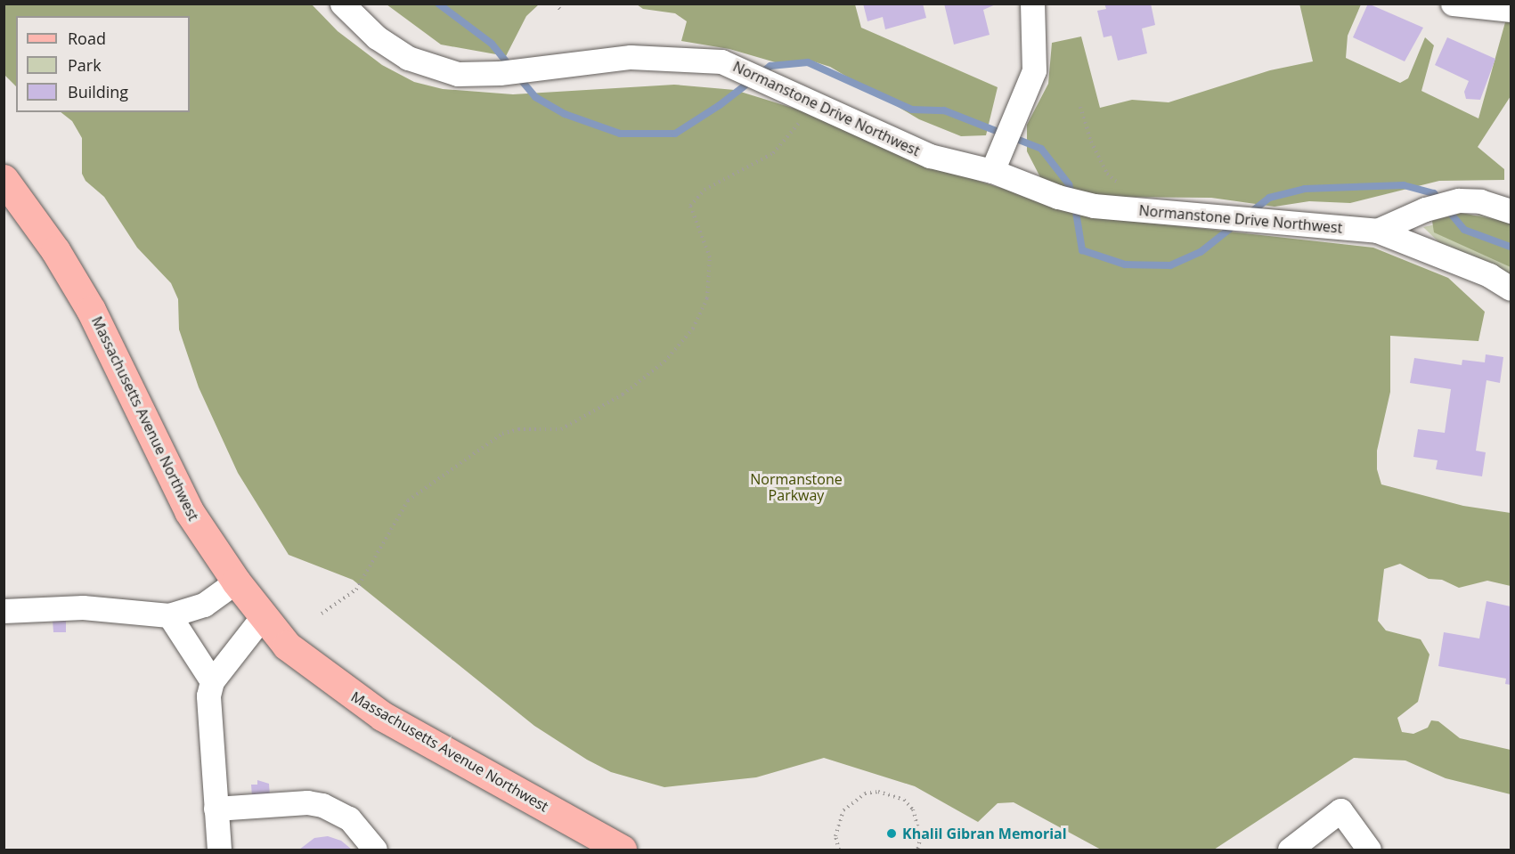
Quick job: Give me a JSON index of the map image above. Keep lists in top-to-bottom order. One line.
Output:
{"streets":{"main road":["Massachusetts Avenue Northwest"],"street":["Normanstone Drive Northwest"]},"parks":["Normanstone Parkway"],"places":["Khalil Gibran Memorial"],"legend":["Road","Park","Building"]}
